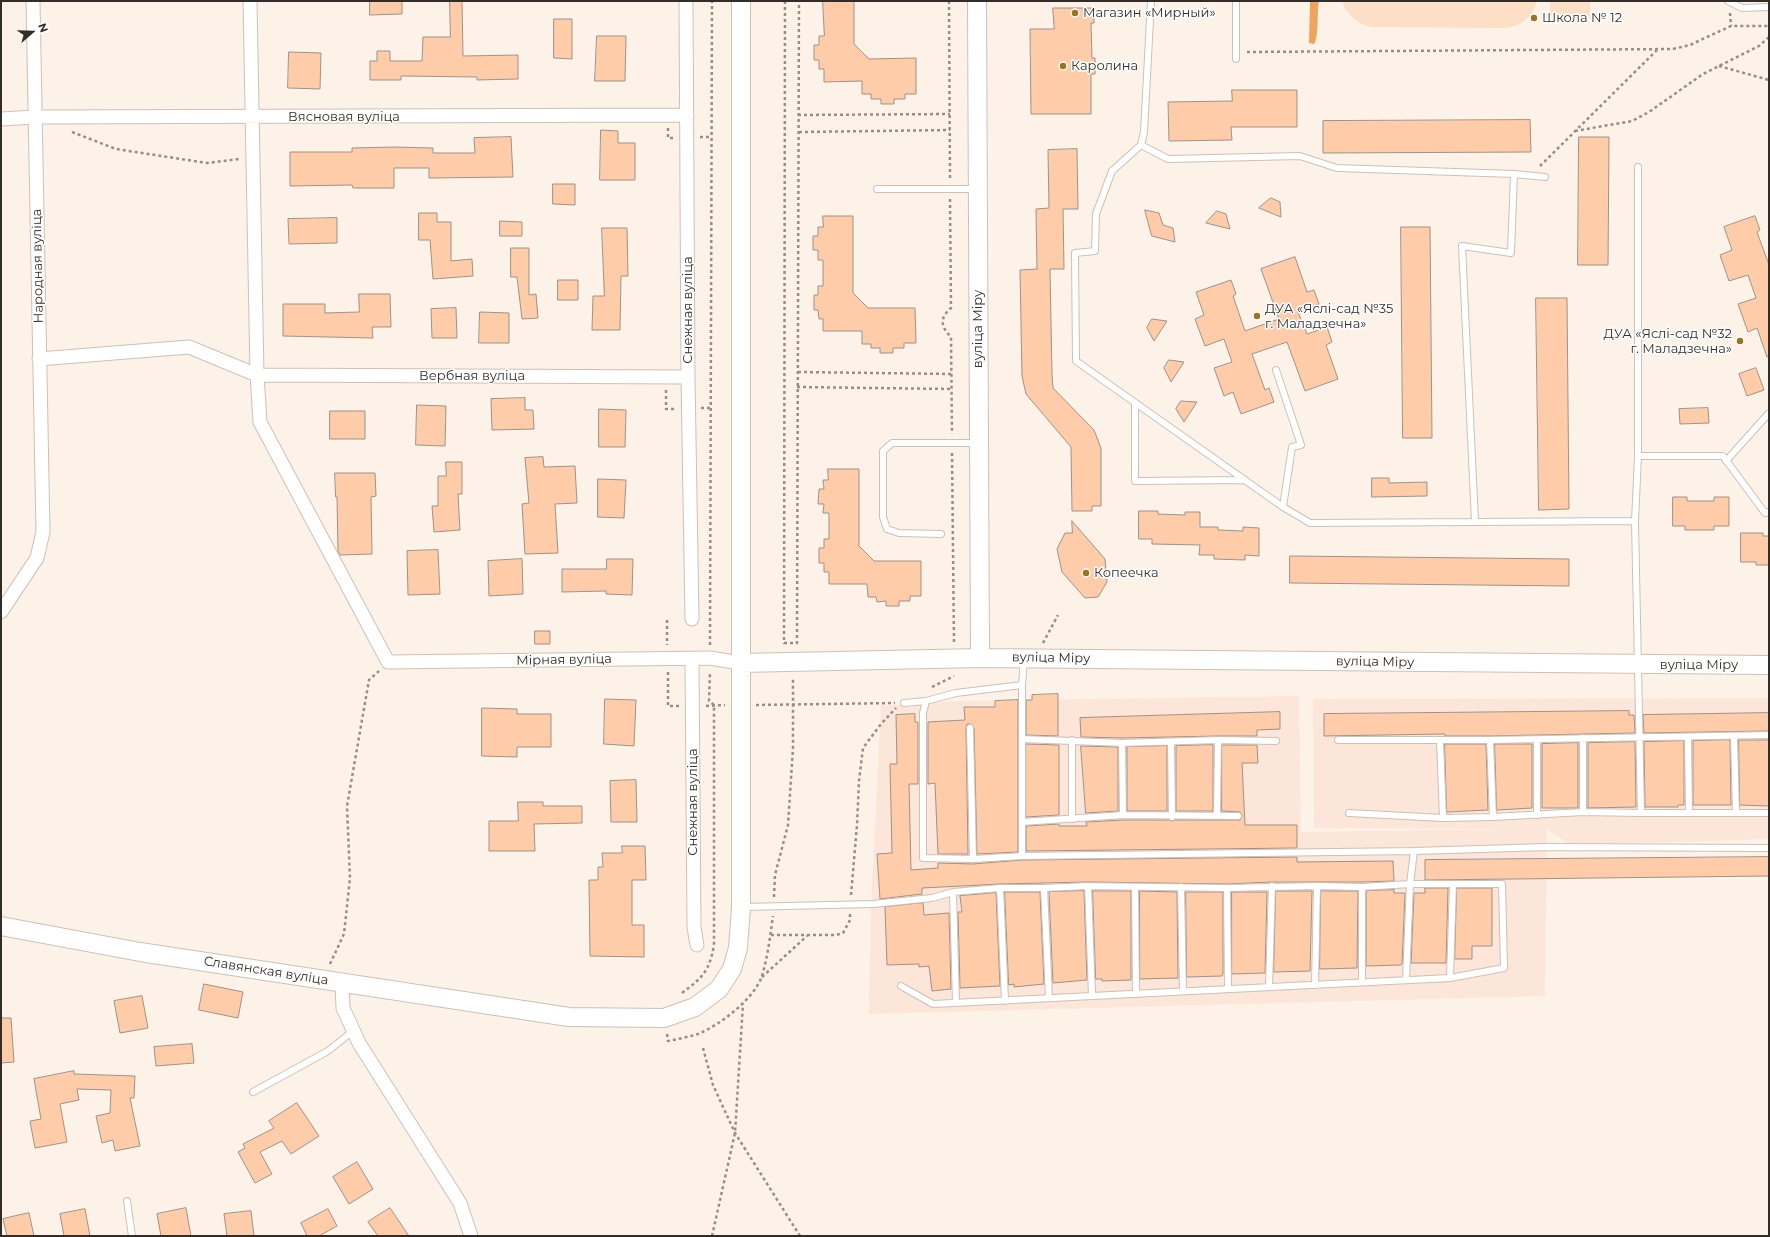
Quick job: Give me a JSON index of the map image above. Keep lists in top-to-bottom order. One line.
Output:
{"streets":{"street":["Вясновая вуліца","Народная вуліца","Снежная вуліца","вуліца Міру","Вербная вуліца","Мірная вуліца","Славянская вуліца"]},"crossings":[["Вясновая вуліца","Народная вуліца"],["Вясновая вуліца","Снежная вуліца"],["Снежная вуліца","Вербная вуліца"],["Снежная вуліца","Мірная вуліца"],["вуліца Міру","Мірная вуліца"]],"places":["Магазин «Мирный»","Школа № 12","Каролина","ДУА «Яслі-сад №35 г. Маладзечна»","ДУА «Яслі-сад №32 г. Маладзечна»","Копеечка"],"north":"right"}
